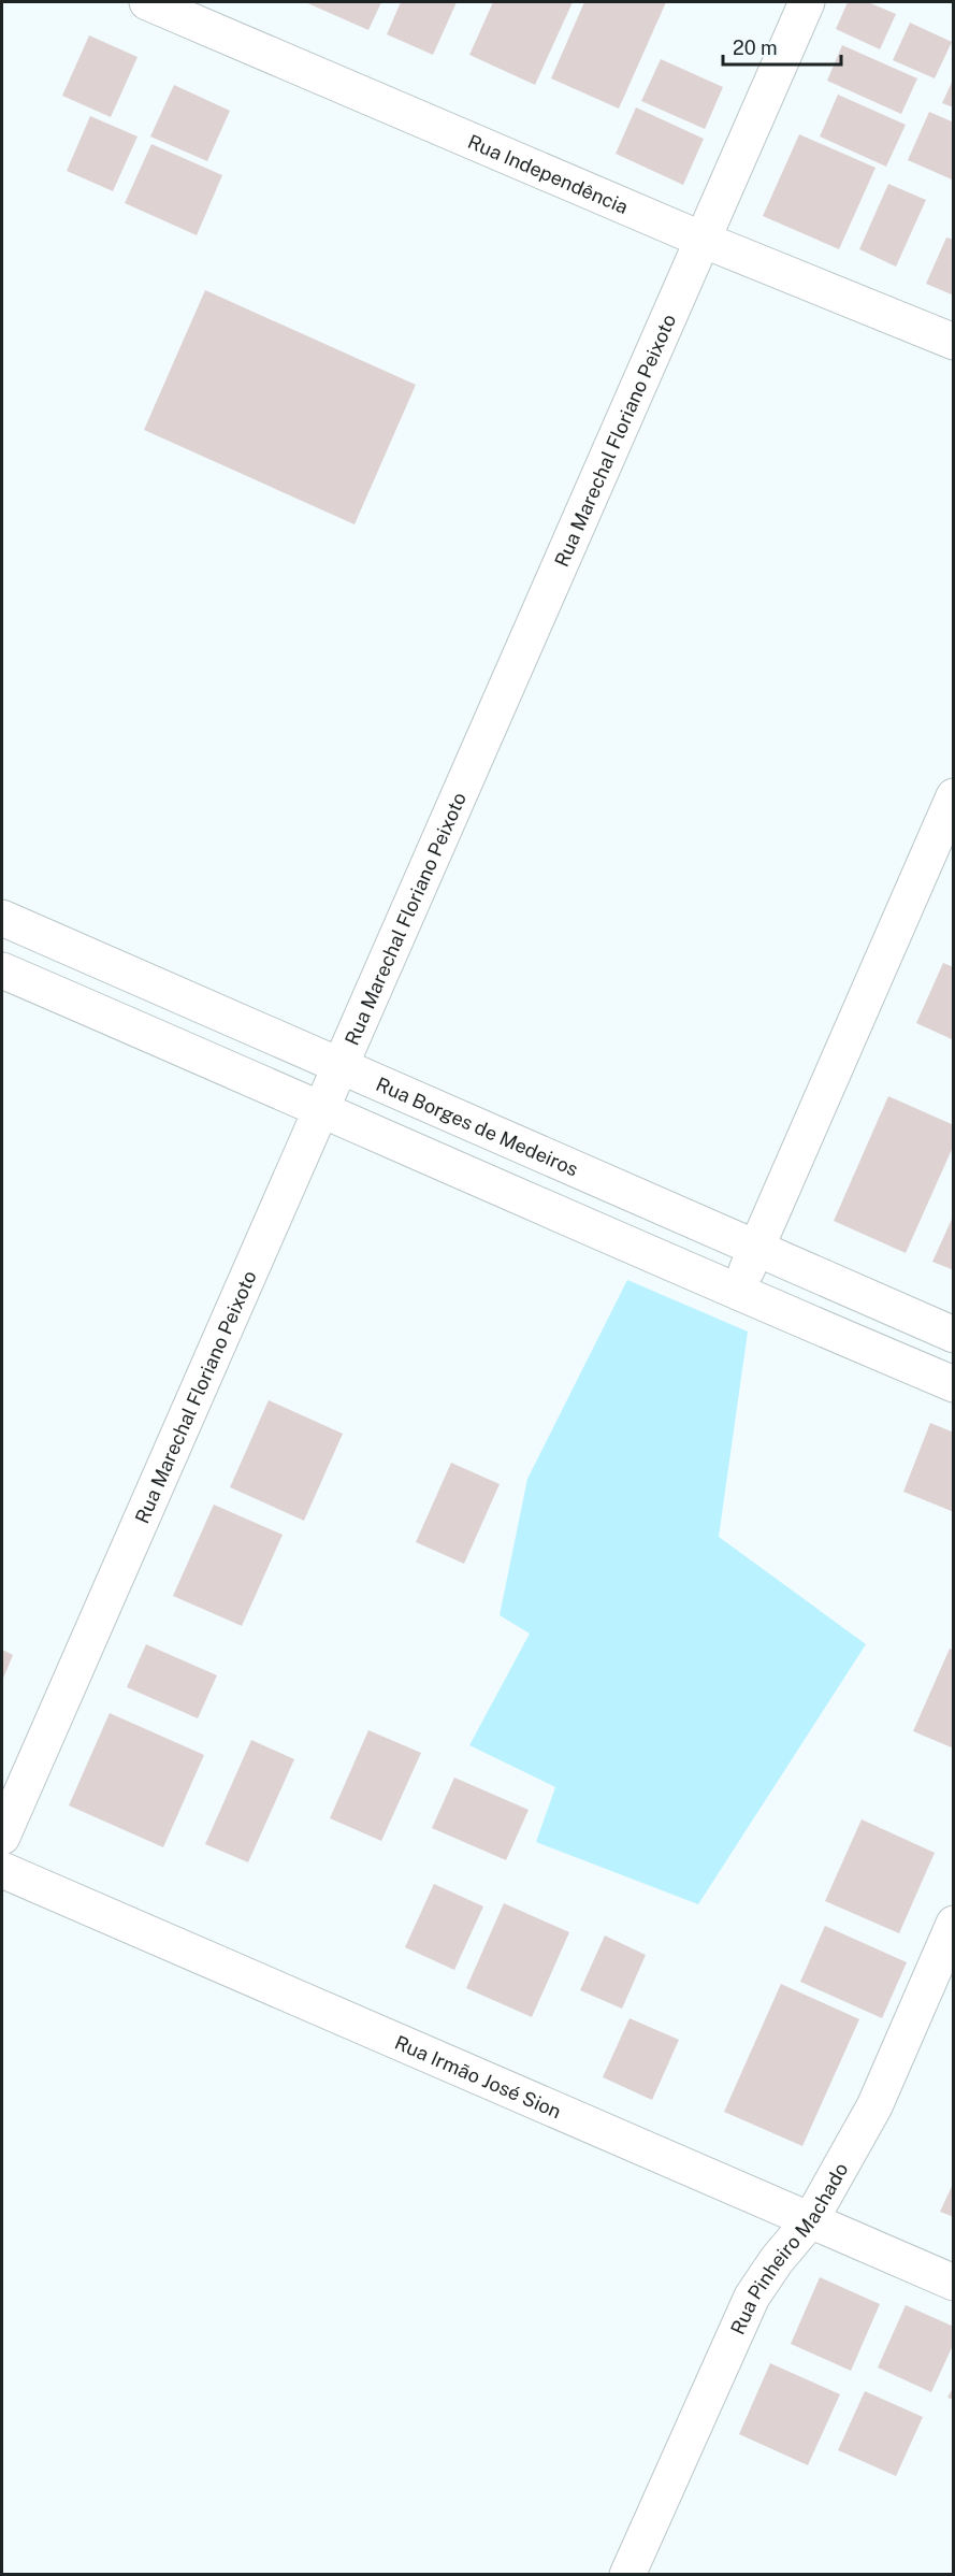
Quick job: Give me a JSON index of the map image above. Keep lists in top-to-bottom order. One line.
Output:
{"streets":{"street":["Rua Independência","Rua Marechal Floriano Peixoto","Rua Borges de Medeiros","Rua Irmão José Sion","Rua Pinheiro Machado"]},"crossings":[["Rua Independência","Rua Marechal Floriano Peixoto"],["Rua Marechal Floriano Peixoto","Rua Borges de Medeiros"],["Rua Irmão José Sion","Rua Pinheiro Machado"]],"scale_bar":"20 m"}
